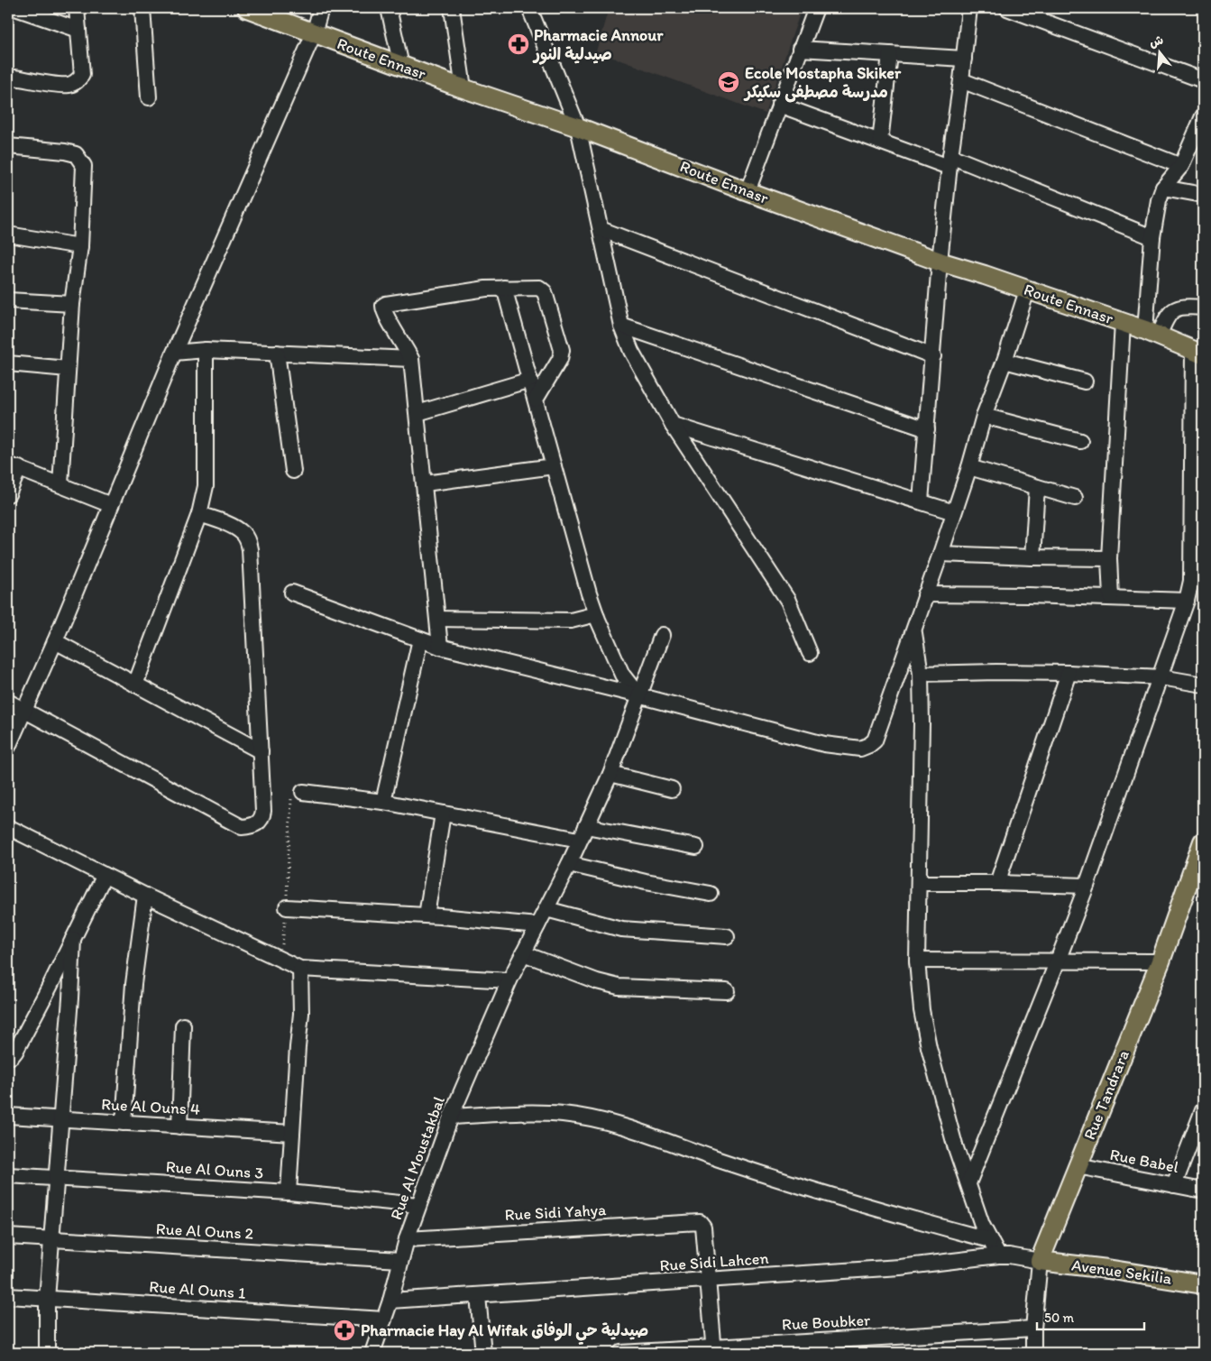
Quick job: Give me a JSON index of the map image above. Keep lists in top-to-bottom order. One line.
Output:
{"streets":{"main road":["Route Ennasr","Rue Tandrara","Avenue Sekilia"],"street":["Rue Al Ouns 4","Rue Al Moustakbal","Rue Babel","Rue Al Ouns 3","Rue Sidi Yahya","Rue Al Ouns 2","Rue Sidi Lahcen","Rue Al Ouns 1","Rue Boubker"]},"crossings":[["Rue Tandrara","Rue Babel"],["Rue Tandrara","Rue Sidi Lahcen"],["Rue Tandrara","Avenue Sekilia"],["Rue Tandrara","Rue Boubker"],["Rue Al Moustakbal","Rue Al Ouns 3"],["Rue Al Moustakbal","Rue Sidi Yahya"],["Rue Al Moustakbal","Rue Al Ouns 2"],["Rue Al Moustakbal","Rue Sidi Lahcen"],["Rue Al Moustakbal","Rue Al Ouns 1"],["Rue Sidi Yahya","Rue Sidi Lahcen"],["Rue Sidi Lahcen","Avenue Sekilia"]],"places":{"pharmacy":["Pharmacie Annour صيدلية النور","Pharmacie Hay Al Wifak صيدلية حي الوفاق"],"school or university":["Ecole Mostapha Skiker مدرسة مصطفى سكيكر"]},"scale_bar":"50 m","north":"top"}
